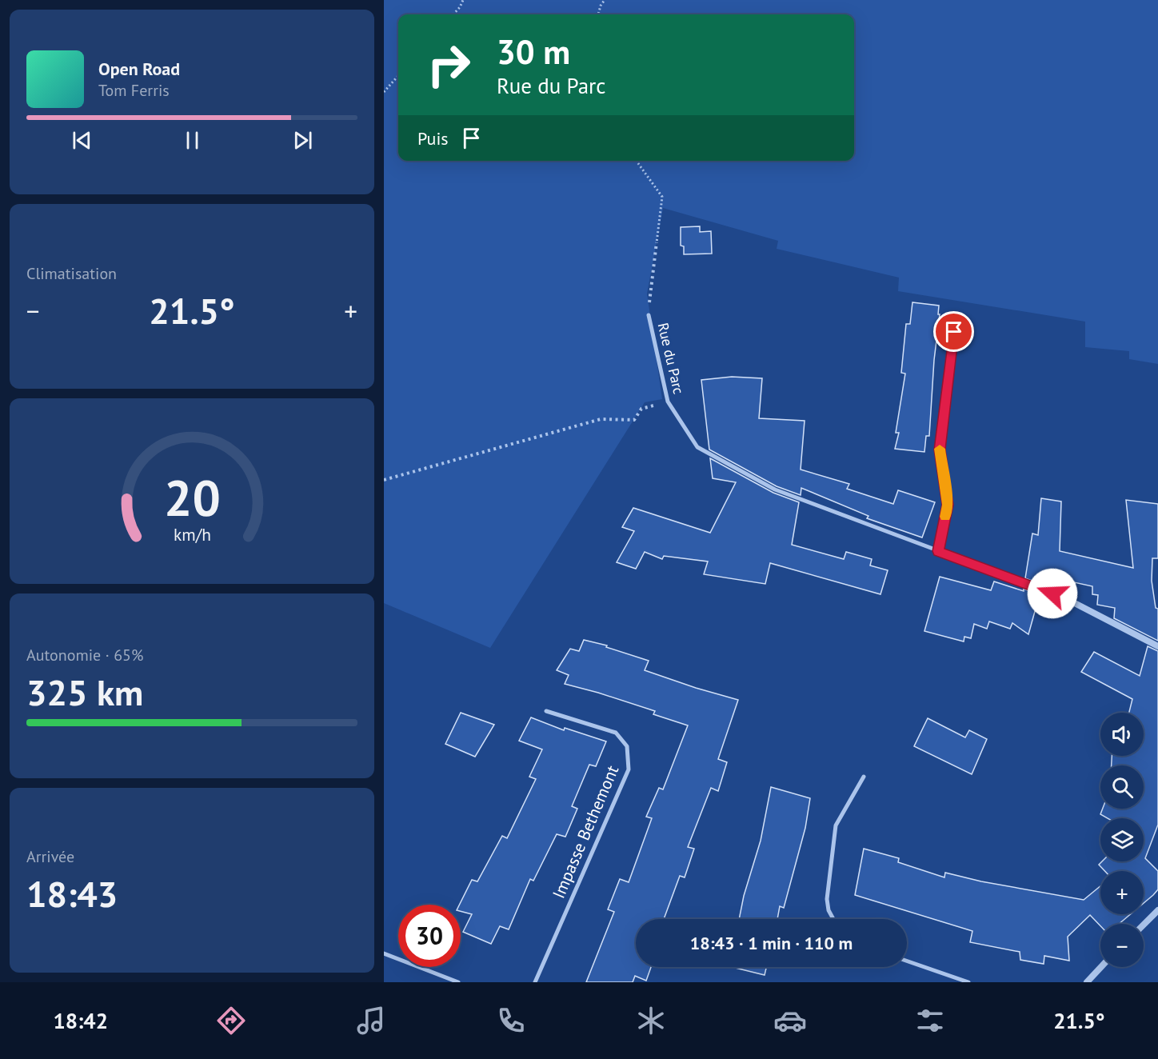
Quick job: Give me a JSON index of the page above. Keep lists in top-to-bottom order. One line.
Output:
{"streets":{"street":["Rue du Parc"],"lane":["Impasse Bethemont"]},"page":{"turn":["30 m","Rue du Parc"],"song":["Open Road","Tom Ferris"],"then":"Puis","tile":["Climatisation",["Autonomie · 65%","325 km"],["Arrivée","18:43"]],"heat":["−","21.5°","+"],"map_buttons":["+","−"],"limit":"30","trip":"18:43 · 1 min · 110 m","tabs":["18:42","21.5°"],"gauge":["20","km/h"]}}
